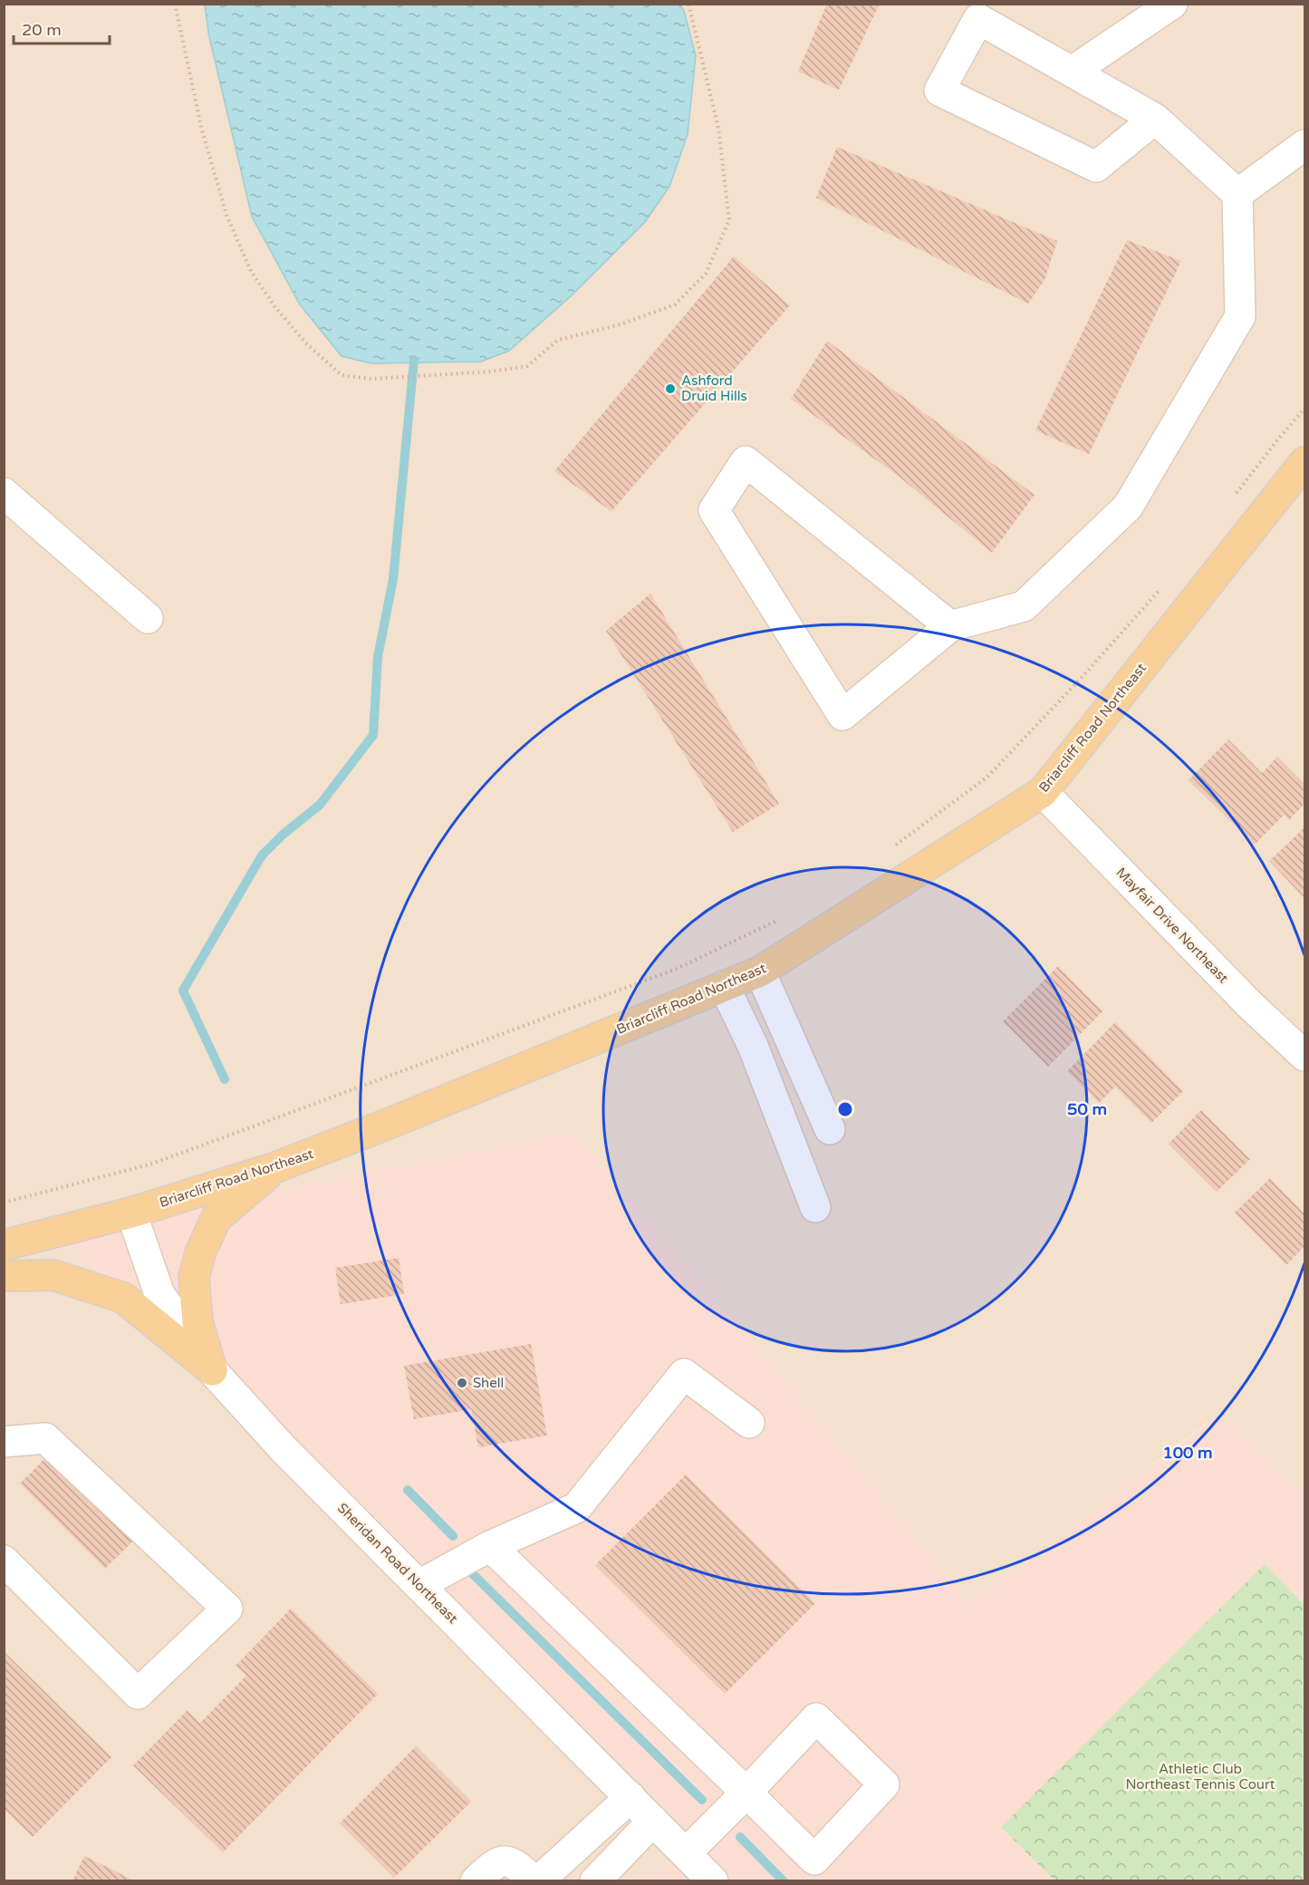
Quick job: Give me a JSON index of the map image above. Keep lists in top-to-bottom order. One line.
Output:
{"streets":{"main road":["Briarcliff Road Northeast"],"street":["Mayfair Drive Northeast","Sheridan Road Northeast"]},"crossings":[["Briarcliff Road Northeast","Mayfair Drive Northeast"],["Briarcliff Road Northeast","Sheridan Road Northeast"]],"parks":["Athletic Club Northeast Tennis Court"],"places":["Ashford Druid Hills","Shell"],"scale_bar":"20 m","rings":["50 m","100 m"]}
